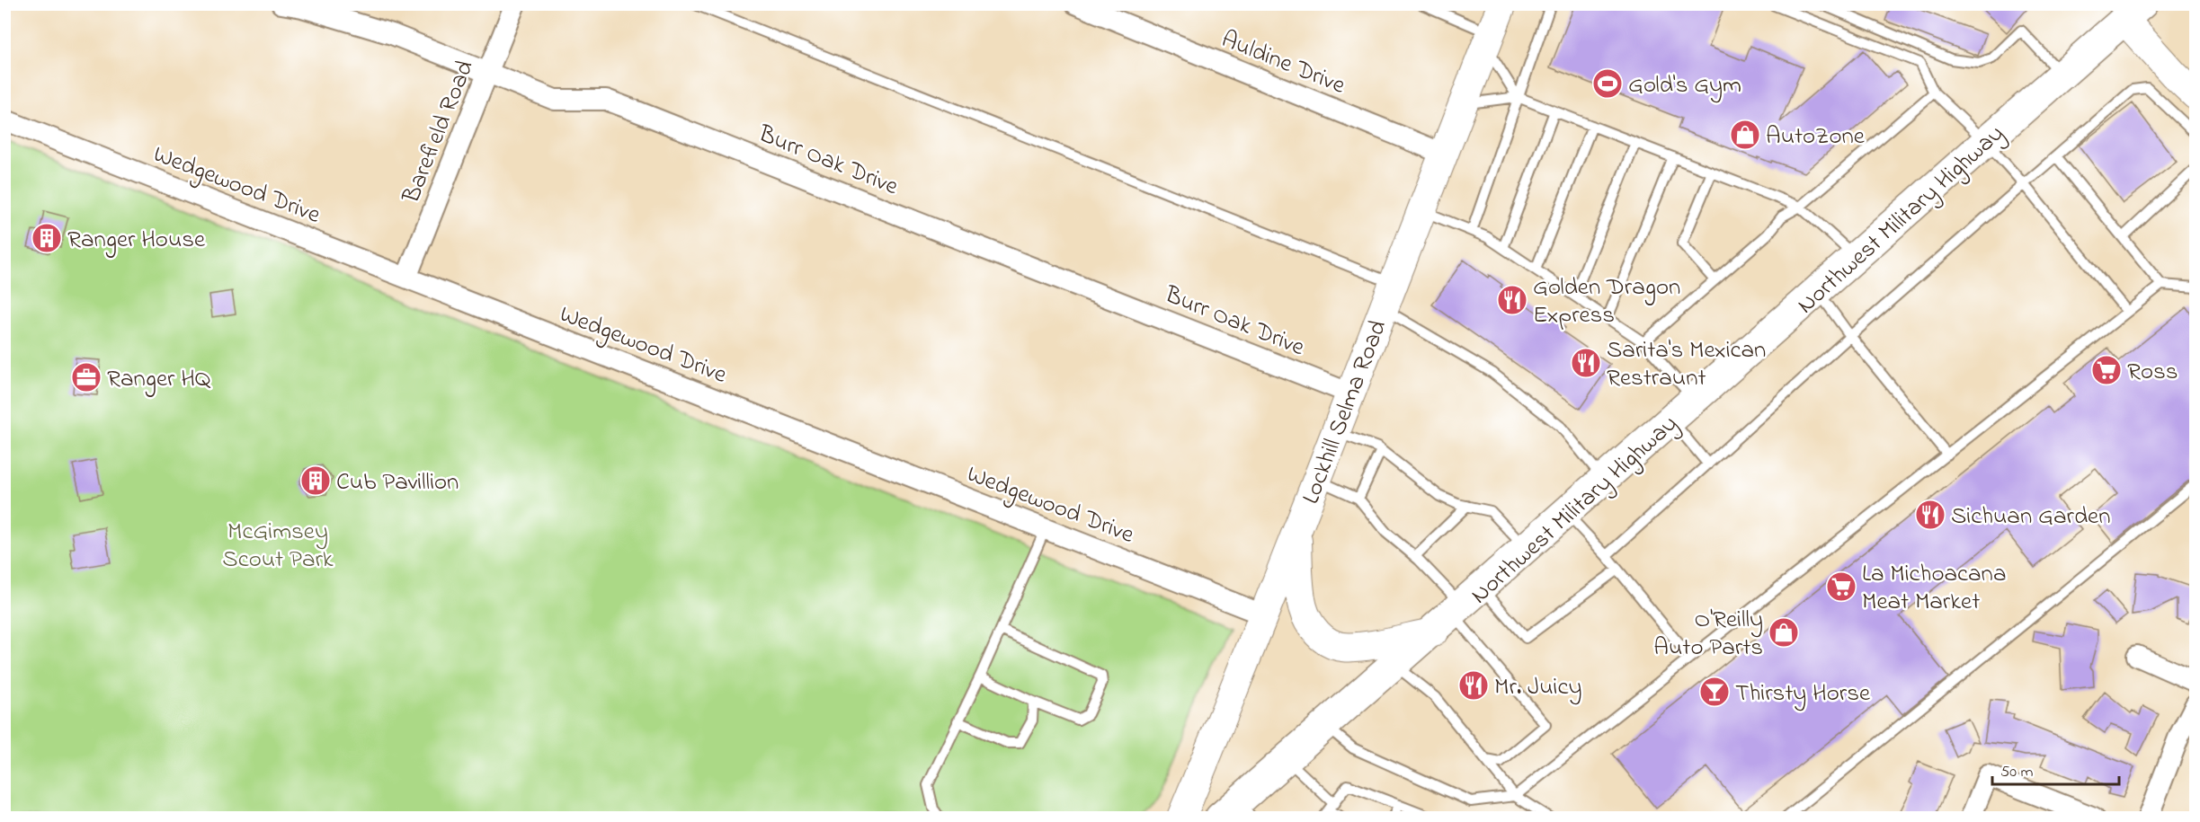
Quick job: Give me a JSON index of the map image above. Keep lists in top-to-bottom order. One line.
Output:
{"streets":{"main road":["Northwest Military Highway","Lockhill Selma Road"],"street":["Auldine Drive","Barefield Road","Burr Oak Drive","Wedgewood Drive"]},"crossings":[["Auldine Drive","Lockhill Selma Road"],["Barefield Road","Burr Oak Drive"],["Barefield Road","Wedgewood Drive"],["Burr Oak Drive","Lockhill Selma Road"],["Wedgewood Drive","Lockhill Selma Road"]],"parks":["McGimsey Scout Park"],"places":{"sports":["Gold's Gym"],"shop":["AutoZone","O'Reilly Auto Parts"],"building":["Ranger House","Cub Pavillion"],"restaurant":["Golden Dragon Express","Sarita's Mexican Restraunt","Sichuan Garden","Mr. Juicy"],"supermarket":["Ross","La Michoacana Meat Market"],"office":["Ranger HQ"],"bar":["Thirsty Horse"]},"scale_bar":"50 m"}
